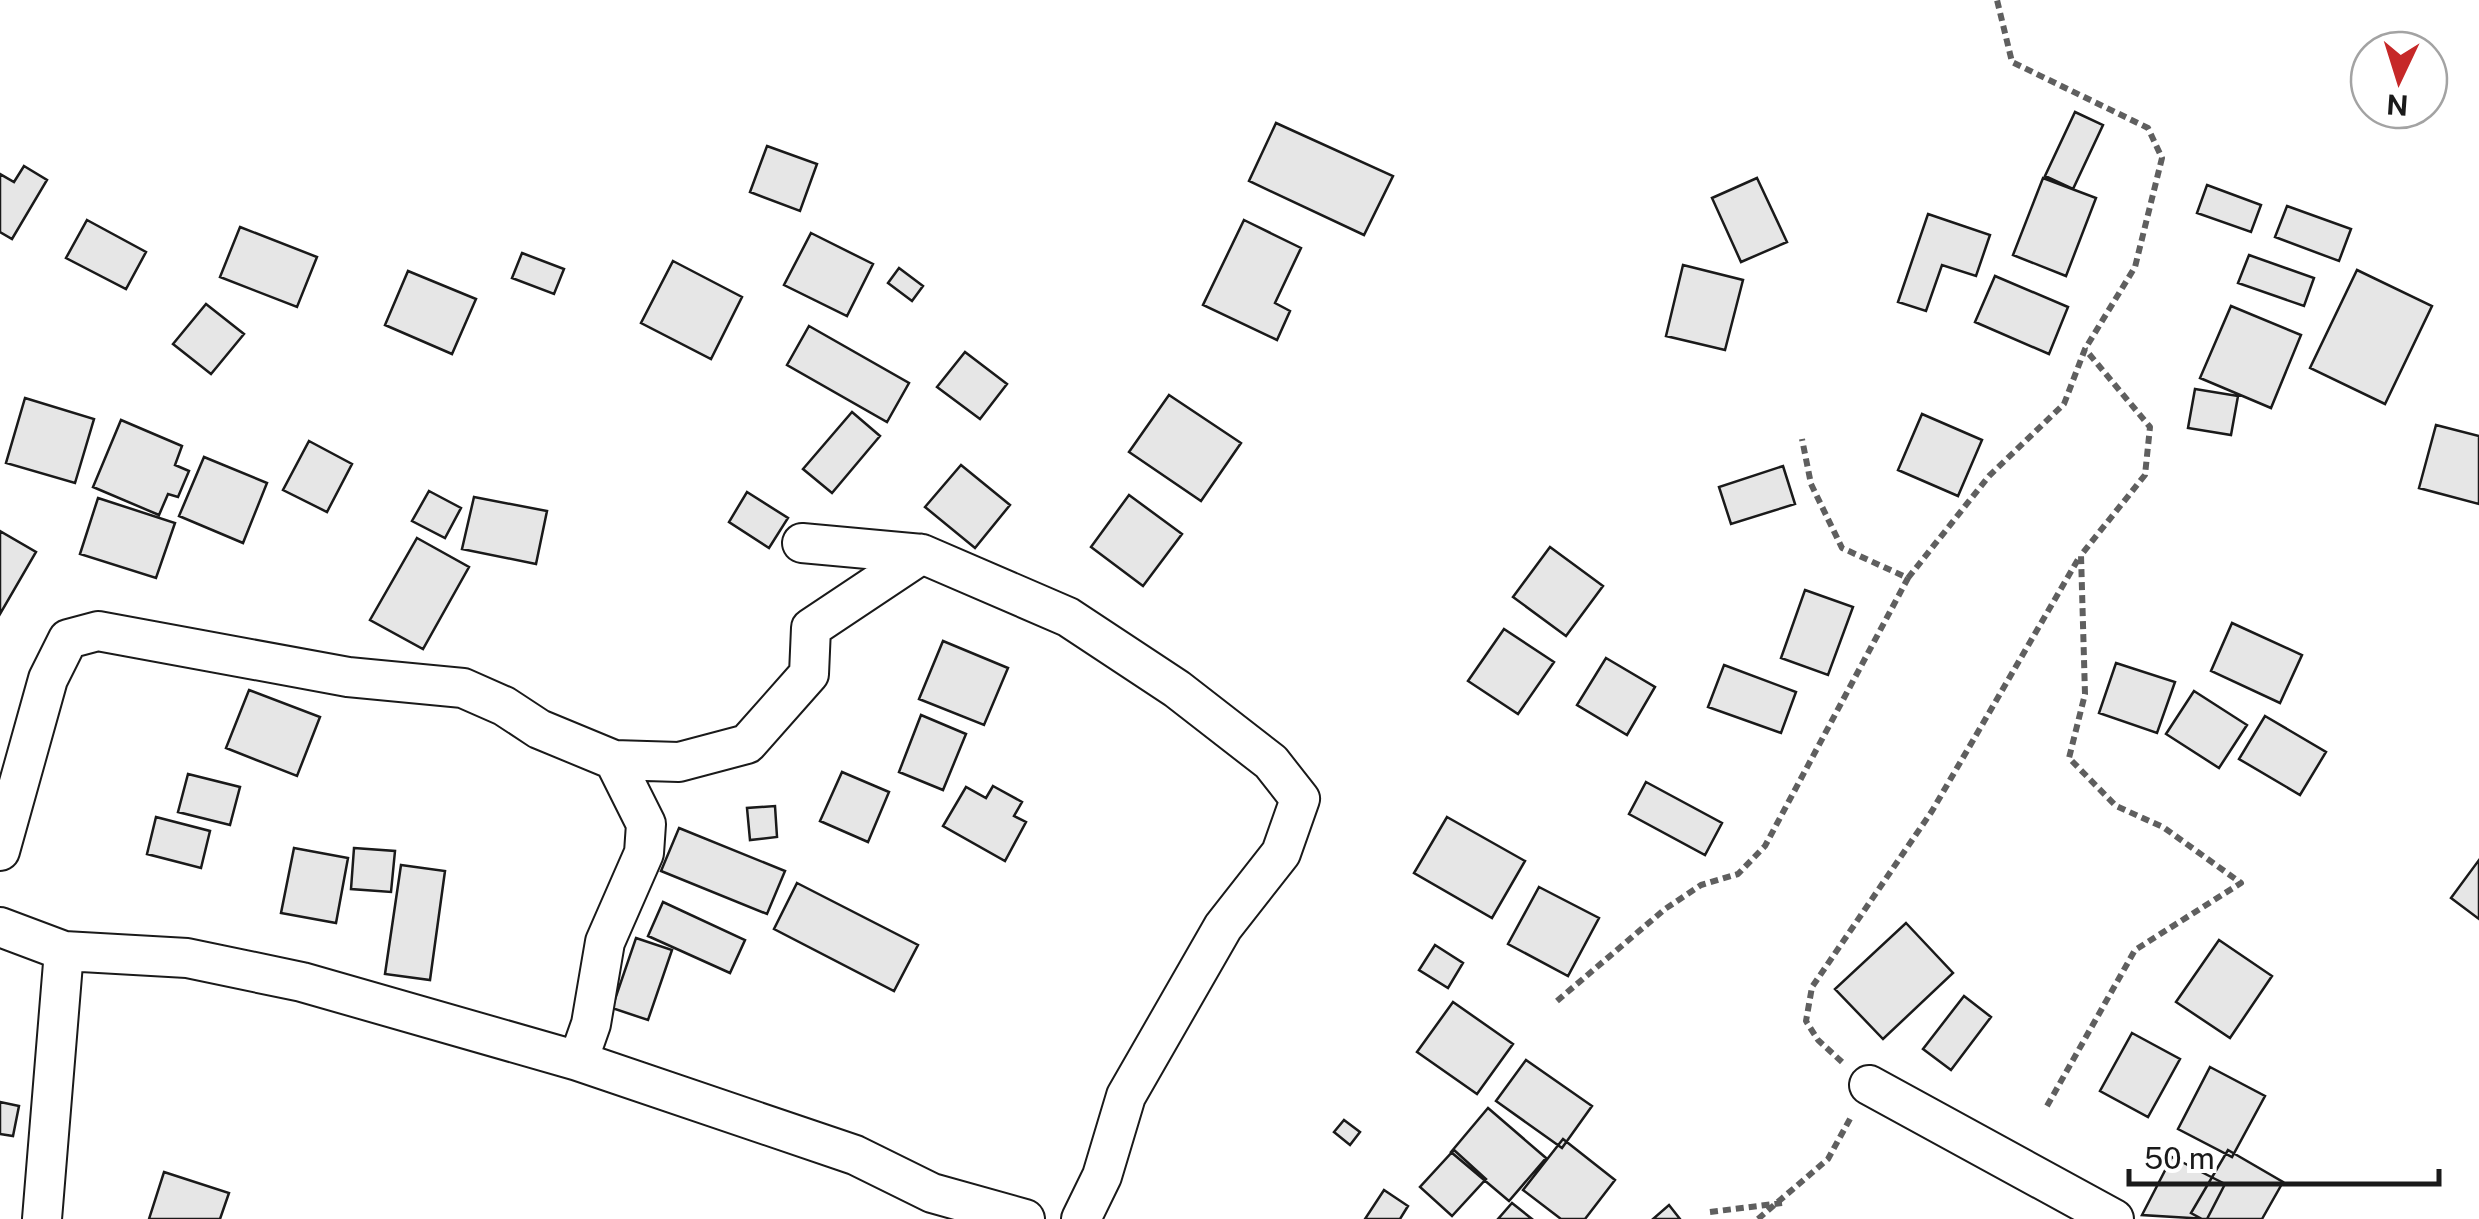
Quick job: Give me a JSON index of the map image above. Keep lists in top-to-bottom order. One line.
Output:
{"scale_bar":"50 m","north":"bottom"}
